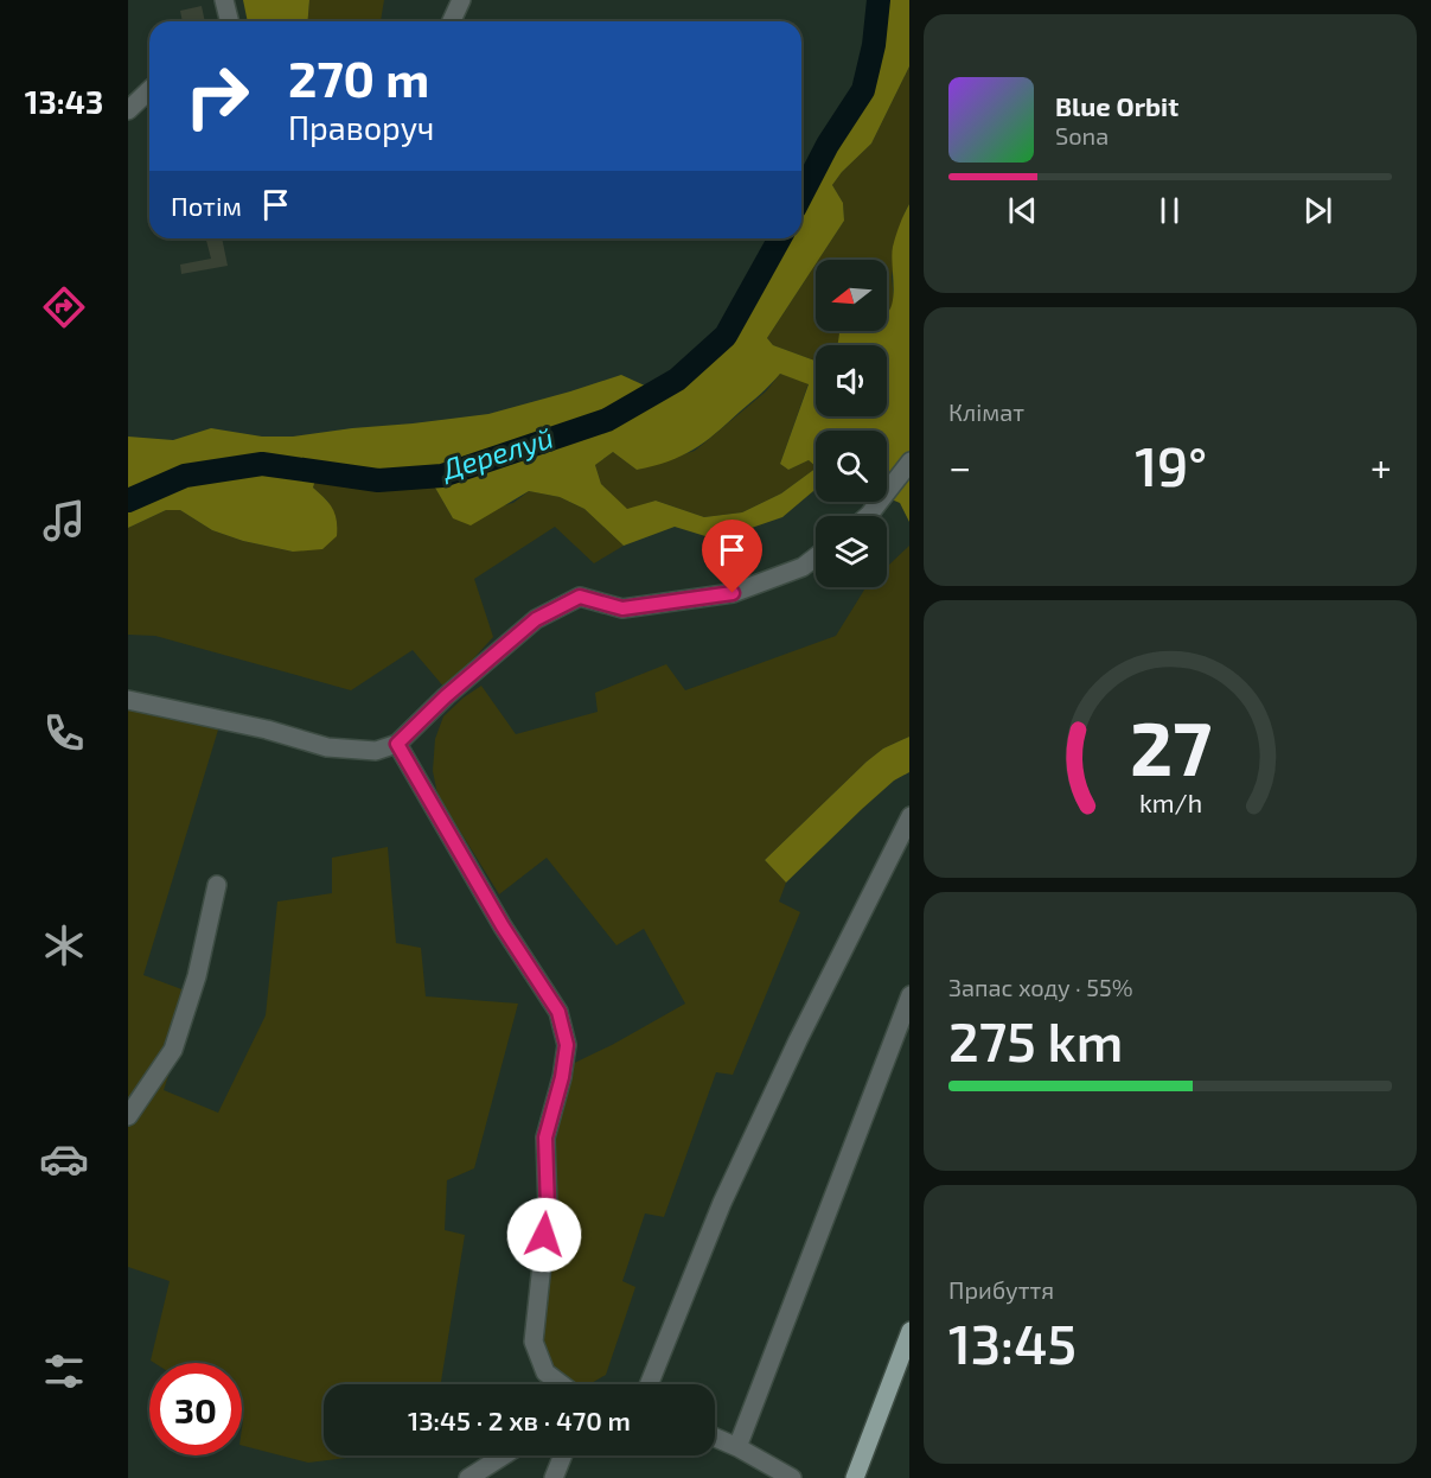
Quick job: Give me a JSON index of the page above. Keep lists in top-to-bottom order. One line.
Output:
{"water":["Дерелуй"],"north":"left","page":{"tabs":"13:43","turn":["270 m","Праворуч"],"song":["Blue Orbit","Sona"],"then":"Потім","tile":["Клімат",["Запас ходу · 55%","275 km"],["Прибуття","13:45"]],"heat":["−","19°","+"],"limit":"30","trip":"13:45 · 2 хв · 470 m","gauge":["27","km/h"]}}
